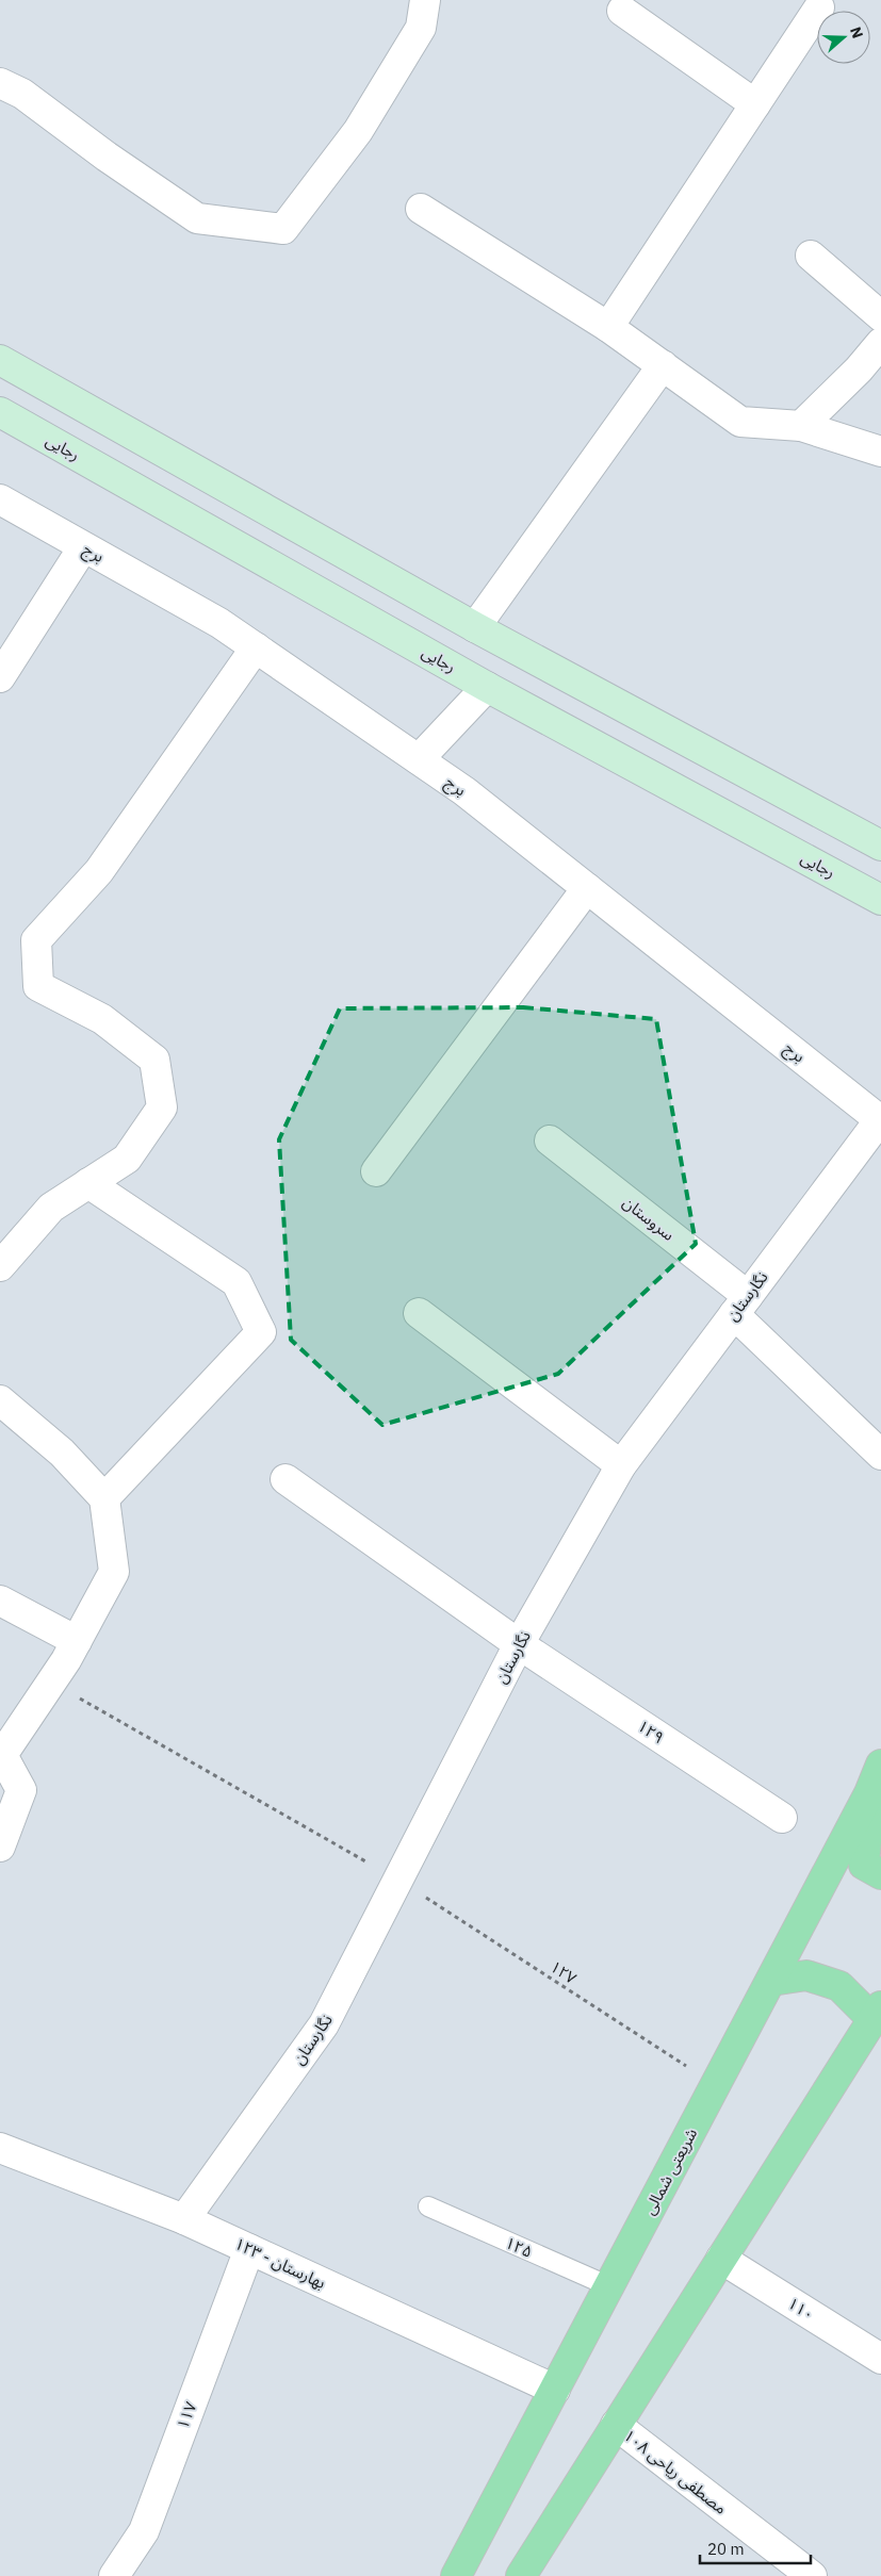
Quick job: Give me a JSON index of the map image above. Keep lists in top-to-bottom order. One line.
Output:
{"streets":{"main road":["رجایی","شریعتی شمالی"],"street":["برج","سروستان","نگارستان","۱۲۹","بهارستان - ۱۲۳","۱۱۰","۱۱۷","مصطفی ریاحی ۱۰۸"],"lane":["۱۲۵"],"path":["۱۲۷"]},"crossings":[["برج","نگارستان"],["سروستان","نگارستان"],["نگارستان","۱۲۹"],["نگارستان","۱۲۷"],["نگارستان","بهارستان - ۱۲۳"],["۱۲۷","شریعتی شمالی"],["شریعتی شمالی","۱۲۵"],["شریعتی شمالی","بهارستان - ۱۲۳"],["بهارستان - ۱۲۳","۱۱۷"]],"scale_bar":"20 m","north":"right"}
